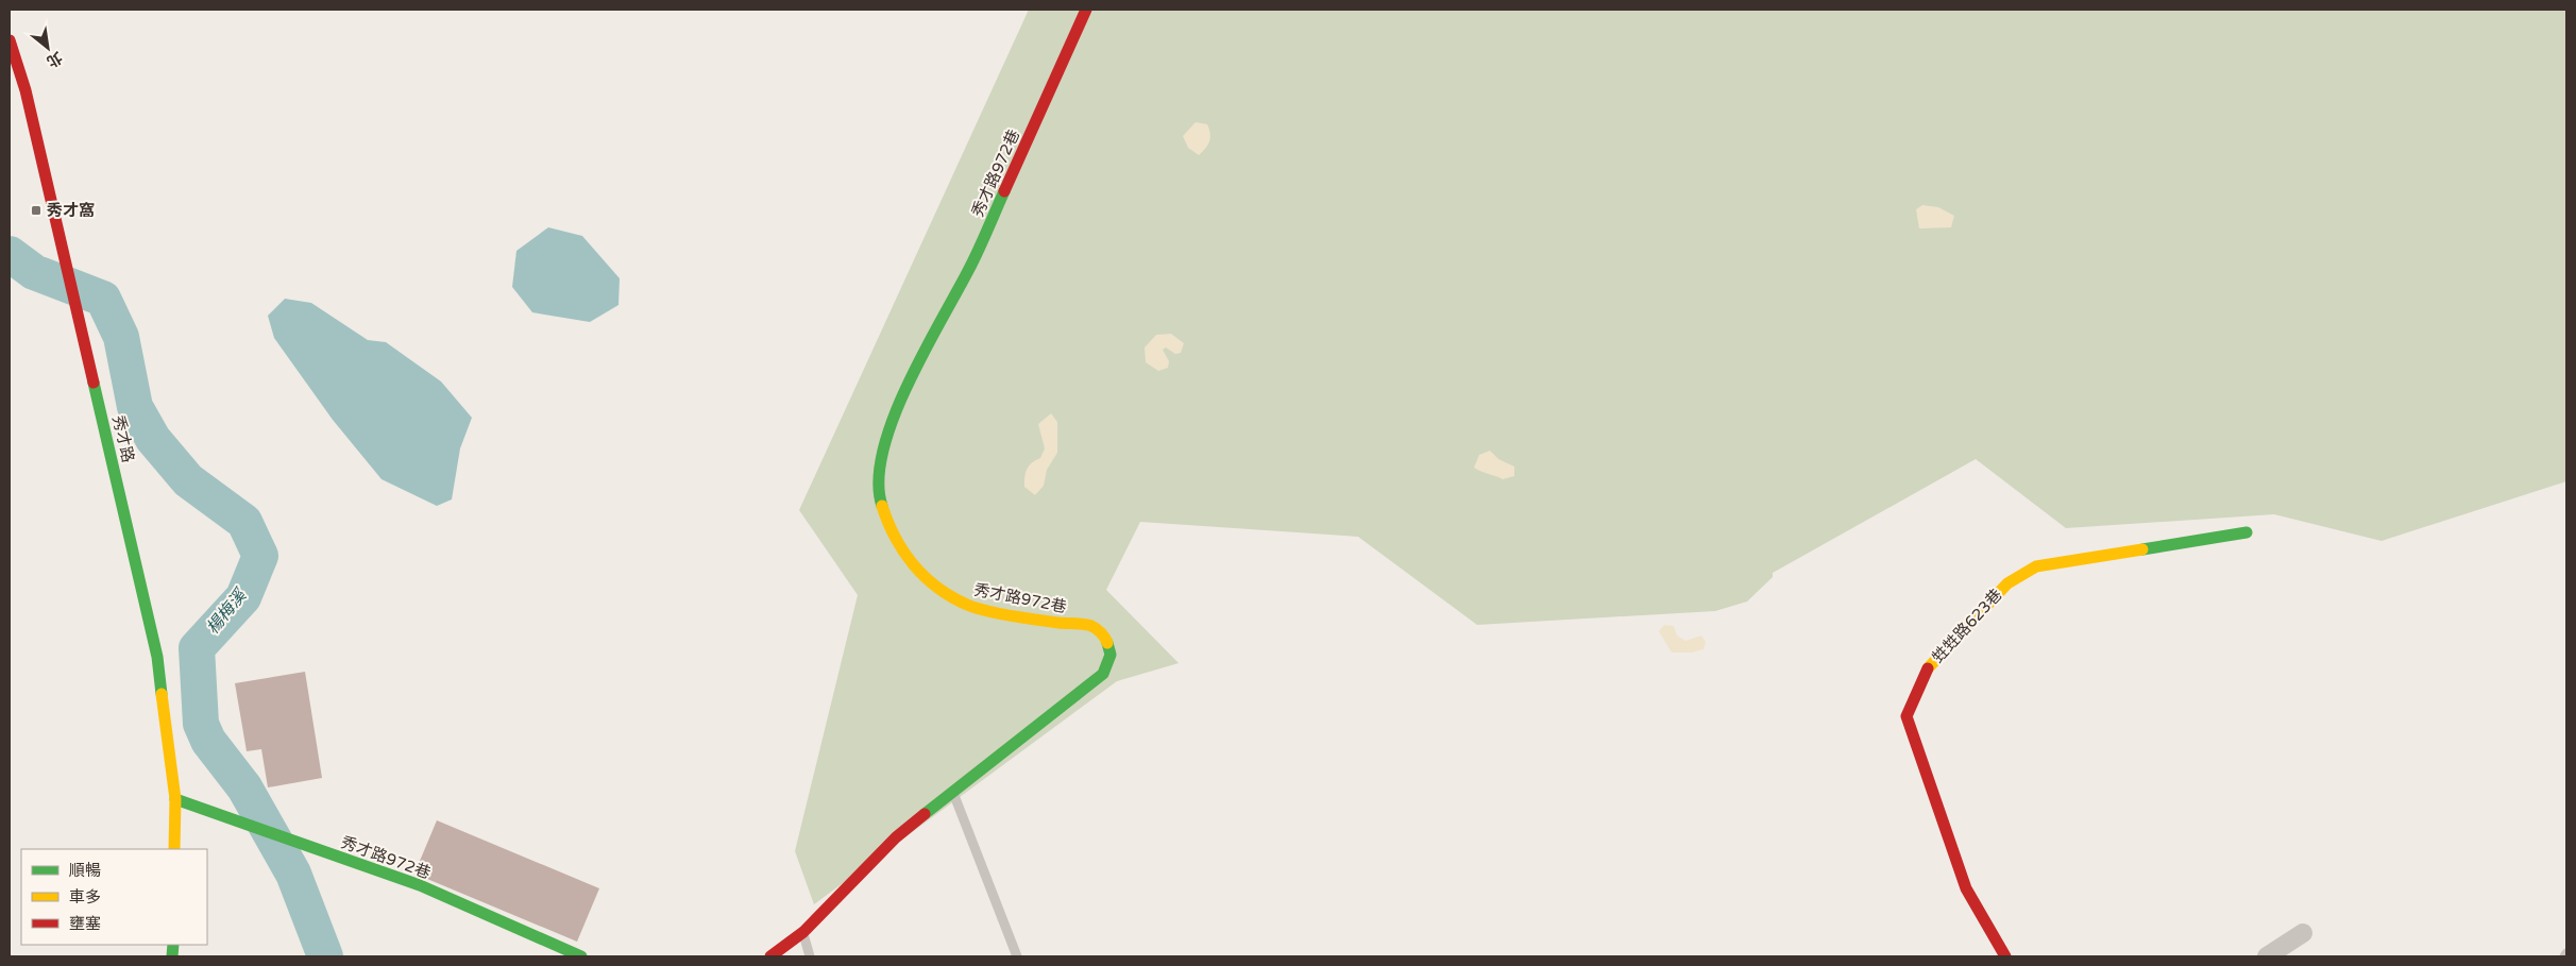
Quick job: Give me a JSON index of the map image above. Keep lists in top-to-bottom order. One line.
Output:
{"streets":{"street":["秀才路972巷","秀才路","甡甡路623巷"]},"crossings":[["秀才路972巷","秀才路"]],"water":["楊梅溪"],"places":{"transit":["秀才窩"]},"legend":["順暢","車多","壅塞"],"north":"bottom right"}
